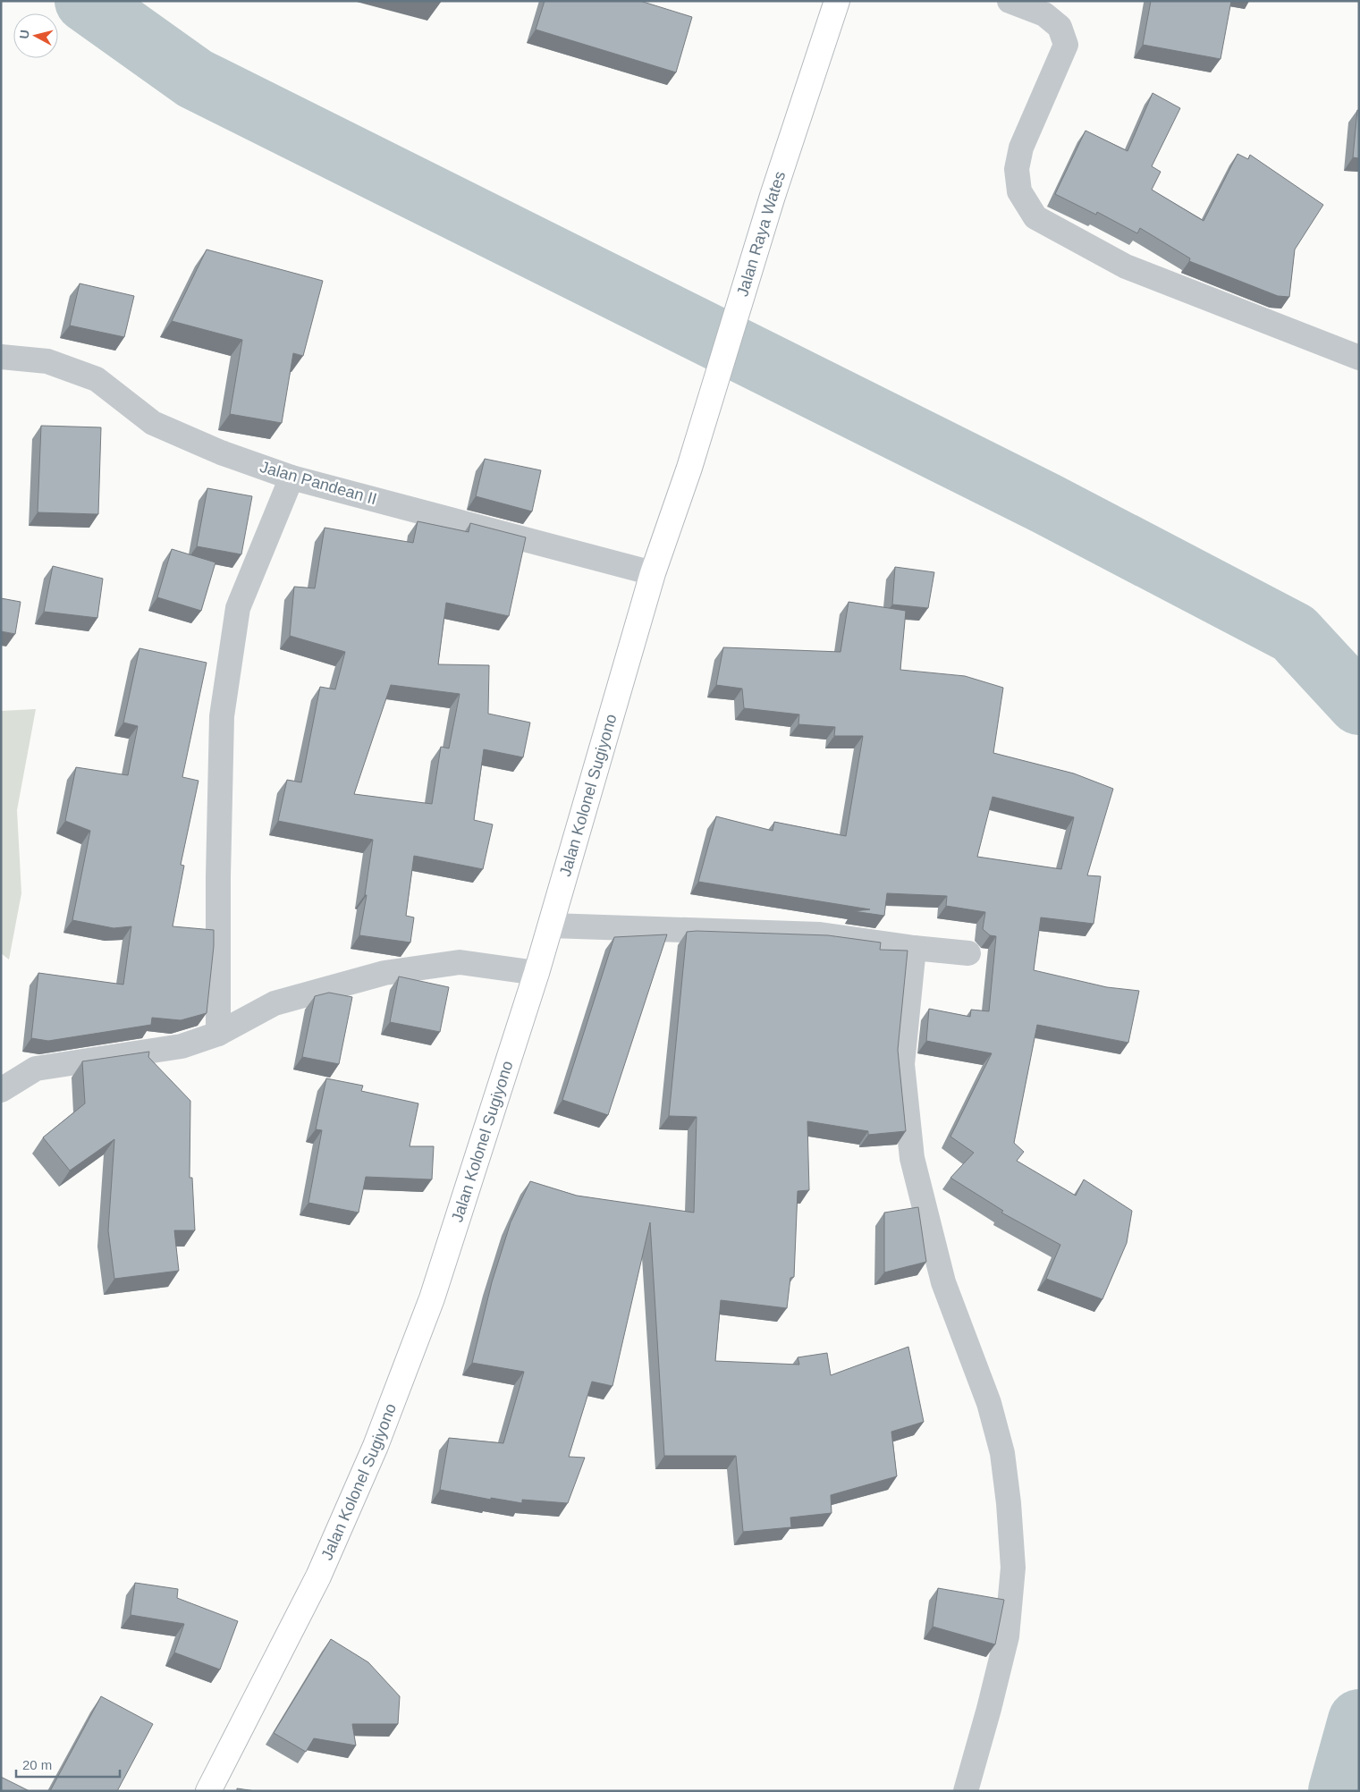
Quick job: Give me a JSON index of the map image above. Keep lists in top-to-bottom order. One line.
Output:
{"streets":{"highway":["Jalan Raya Wates","Jalan Kolonel Sugiyono"],"street":["Jalan Pandean II"]},"crossings":[["Jalan Raya Wates","Jalan Kolonel Sugiyono"],["Jalan Pandean II","Jalan Kolonel Sugiyono"]],"scale_bar":"20 m","north":"left"}
